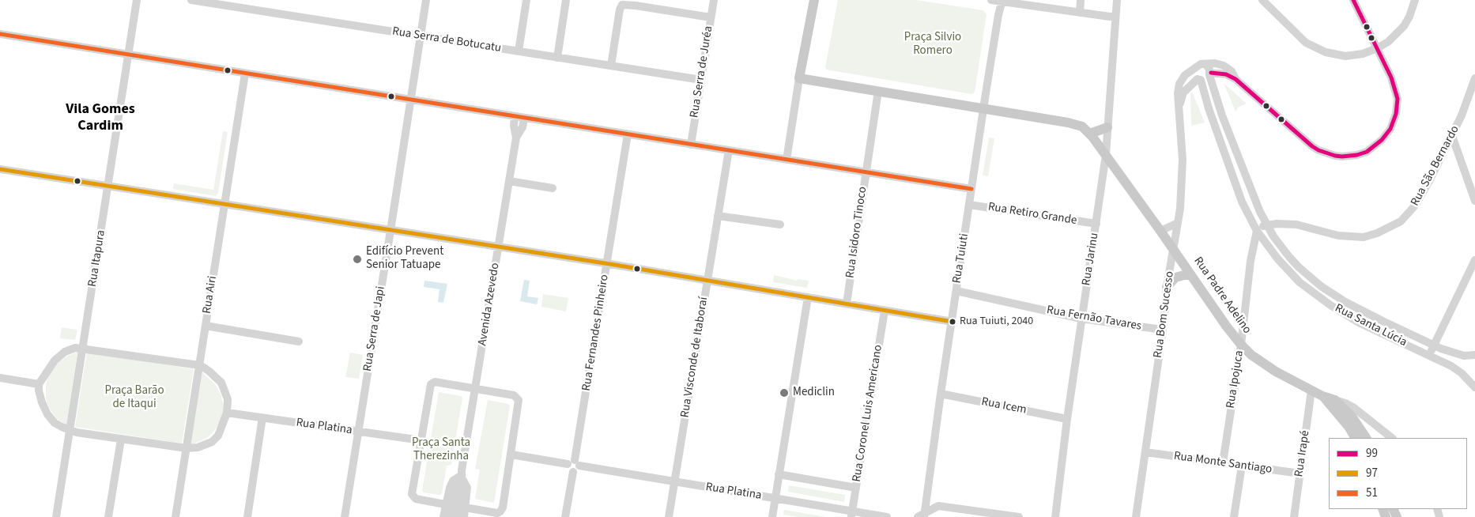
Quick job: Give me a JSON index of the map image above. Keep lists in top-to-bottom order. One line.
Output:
{"streets":{"main road":["Rua Padre Adelino"],"street":["Rua Serra de Botucatu","Rua Serra de Juréa","Rua São Bernardo","Rua Retiro Grande","Rua Isidoro Tinoco","Rua Itapura","Rua Tuiuti","Rua Jarinu","Rua Airi","Avenida Azevedo","Rua Bom Sucesso","Rua Fernão Tavares","Rua Santa Lúcia","Rua Serra de Japi","Rua Fernandes Pinheiro","Rua Visconde de Itaboraí","Rua Ipojuca","Rua Icem","Rua Coronel Luis Americano","Rua Platina","Rua Irapé","Rua Monte Santiago"]},"crossings":[["Rua Serra de Botucatu","Rua Serra de Juréa"],["Rua Serra de Botucatu","Rua Serra de Japi"],["Rua São Bernardo","Rua Santa Lúcia"],["Rua Retiro Grande","Rua Tuiuti"],["Rua Retiro Grande","Rua Jarinu"],["Rua Tuiuti","Rua Padre Adelino"],["Rua Tuiuti","Rua Fernão Tavares"],["Rua Tuiuti","Rua Icem"],["Rua Jarinu","Rua Padre Adelino"],["Rua Jarinu","Rua Fernão Tavares"],["Rua Jarinu","Rua Icem"],["Rua Padre Adelino","Rua Bom Sucesso"],["Rua Padre Adelino","Rua Ipojuca"],["Rua Padre Adelino","Rua Irapé"],["Rua Bom Sucesso","Rua Fernão Tavares"],["Rua Bom Sucesso","Rua Santa Lúcia"],["Rua Bom Sucesso","Rua Monte Santiago"],["Rua Santa Lúcia","Rua Ipojuca"],["Rua Serra de Japi","Rua Platina"],["Rua Fernandes Pinheiro","Rua Platina"],["Rua Visconde de Itaboraí","Rua Platina"],["Rua Ipojuca","Rua Monte Santiago"],["Rua Coronel Luis Americano","Rua Platina"],["Rua Irapé","Rua Monte Santiago"]],"districts":["Vila Gomes Cardim"],"parks":["Praça Silvio Romero","Praça Barão de Itaqui","Praça Santa Therezinha"],"places":["Edifício Prevent Senior Tatuape","Rua Tuiuti, 2040","Mediclin"],"lines":["transit line 99","transit line 51","transit line 97"],"legend":["99","97","51"]}
